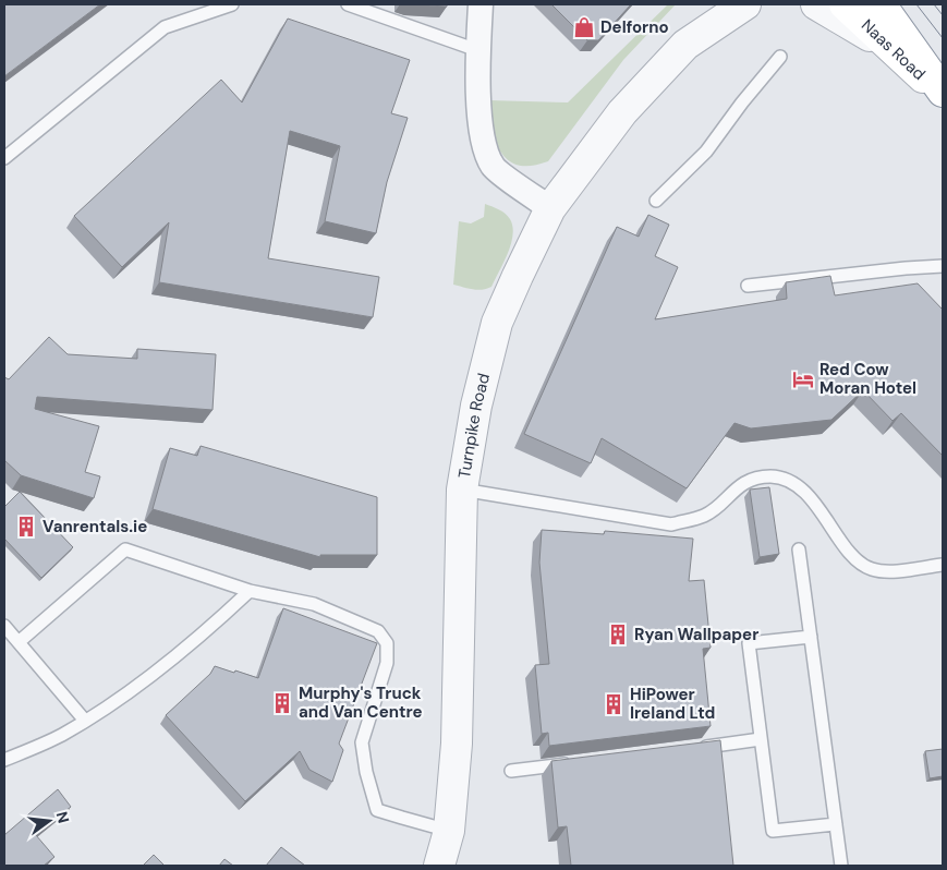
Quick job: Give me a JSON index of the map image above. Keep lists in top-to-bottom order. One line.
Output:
{"streets":{"main road":["Naas Road"],"street":["Turnpike Road"]},"places":{"shop":["Delforno"],"hotel":["Red Cow Moran Hotel"],"building":["Vanrentals.ie","Ryan Wallpaper","Murphy's Truck and Van Centre","HiPower Ireland Ltd"]},"north":"right"}
